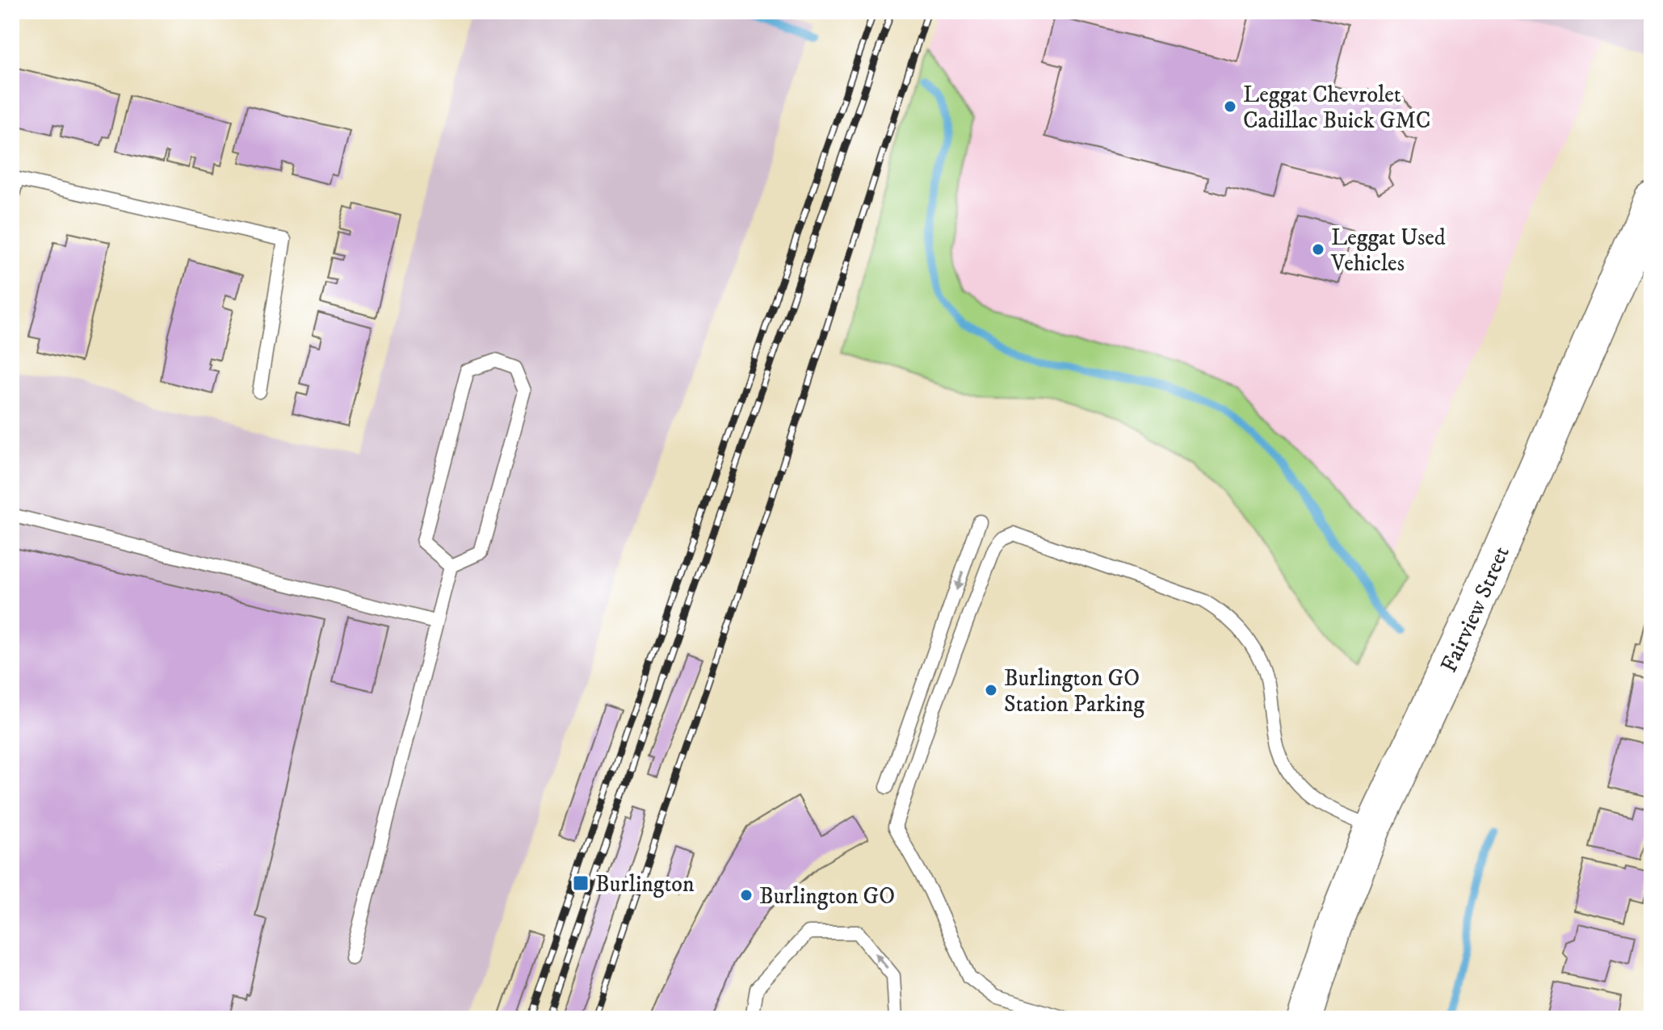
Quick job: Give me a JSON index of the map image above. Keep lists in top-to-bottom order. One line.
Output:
{"streets":{"main road":["Fairview Street"]},"places":{"other":["Leggat Chevrolet Cadillac Buick GMC","Leggat Used Vehicles","Burlington GO Station Parking","Burlington GO"],"transit":["Burlington"]}}
